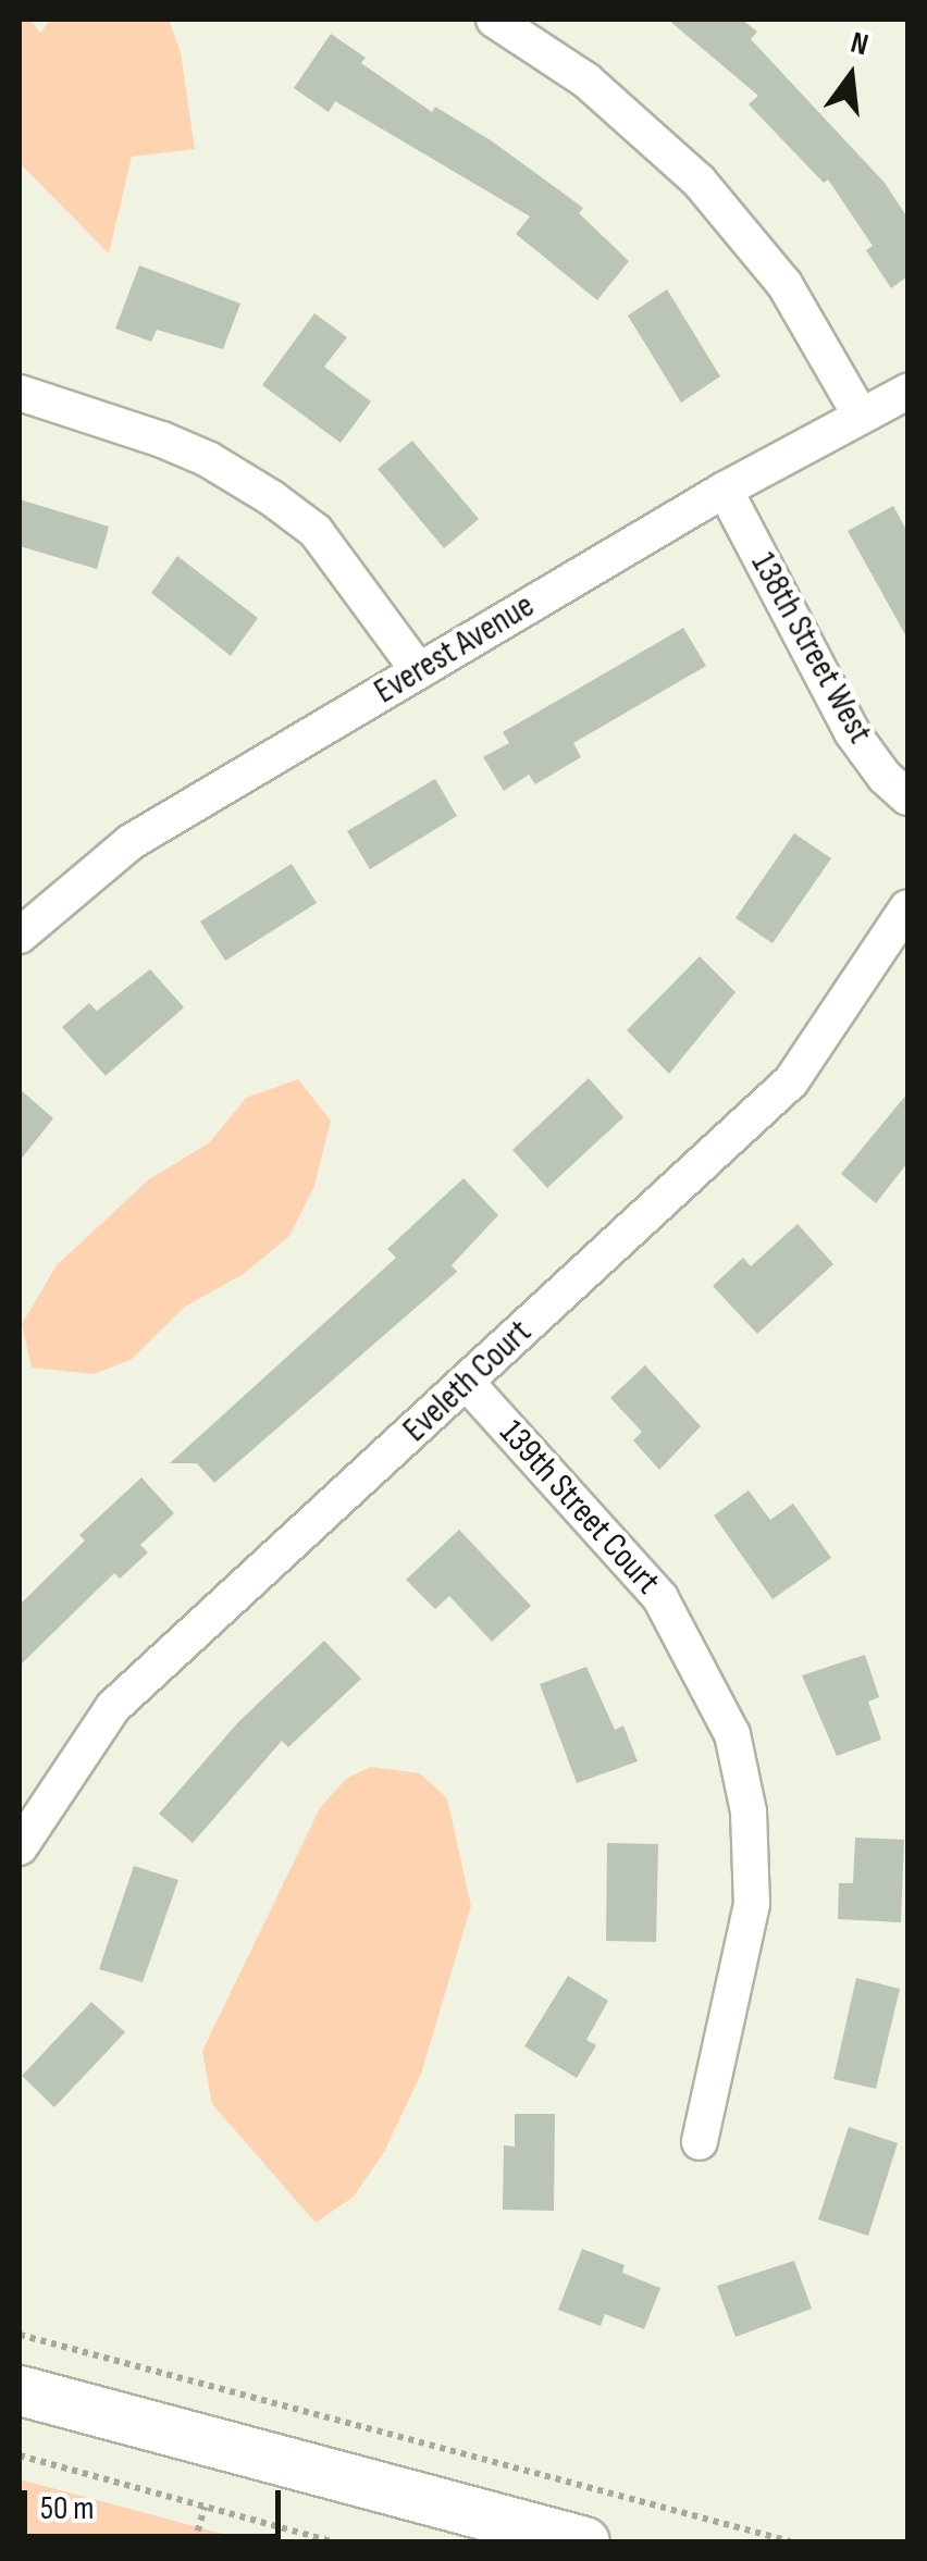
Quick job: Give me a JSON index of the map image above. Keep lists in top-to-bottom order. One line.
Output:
{"streets":{"street":["138th Street West","Everest Avenue","Eveleth Court","139th Street Court"]},"crossings":[["138th Street West","Everest Avenue"],["Eveleth Court","139th Street Court"]],"scale_bar":"50 m","north":"top"}
